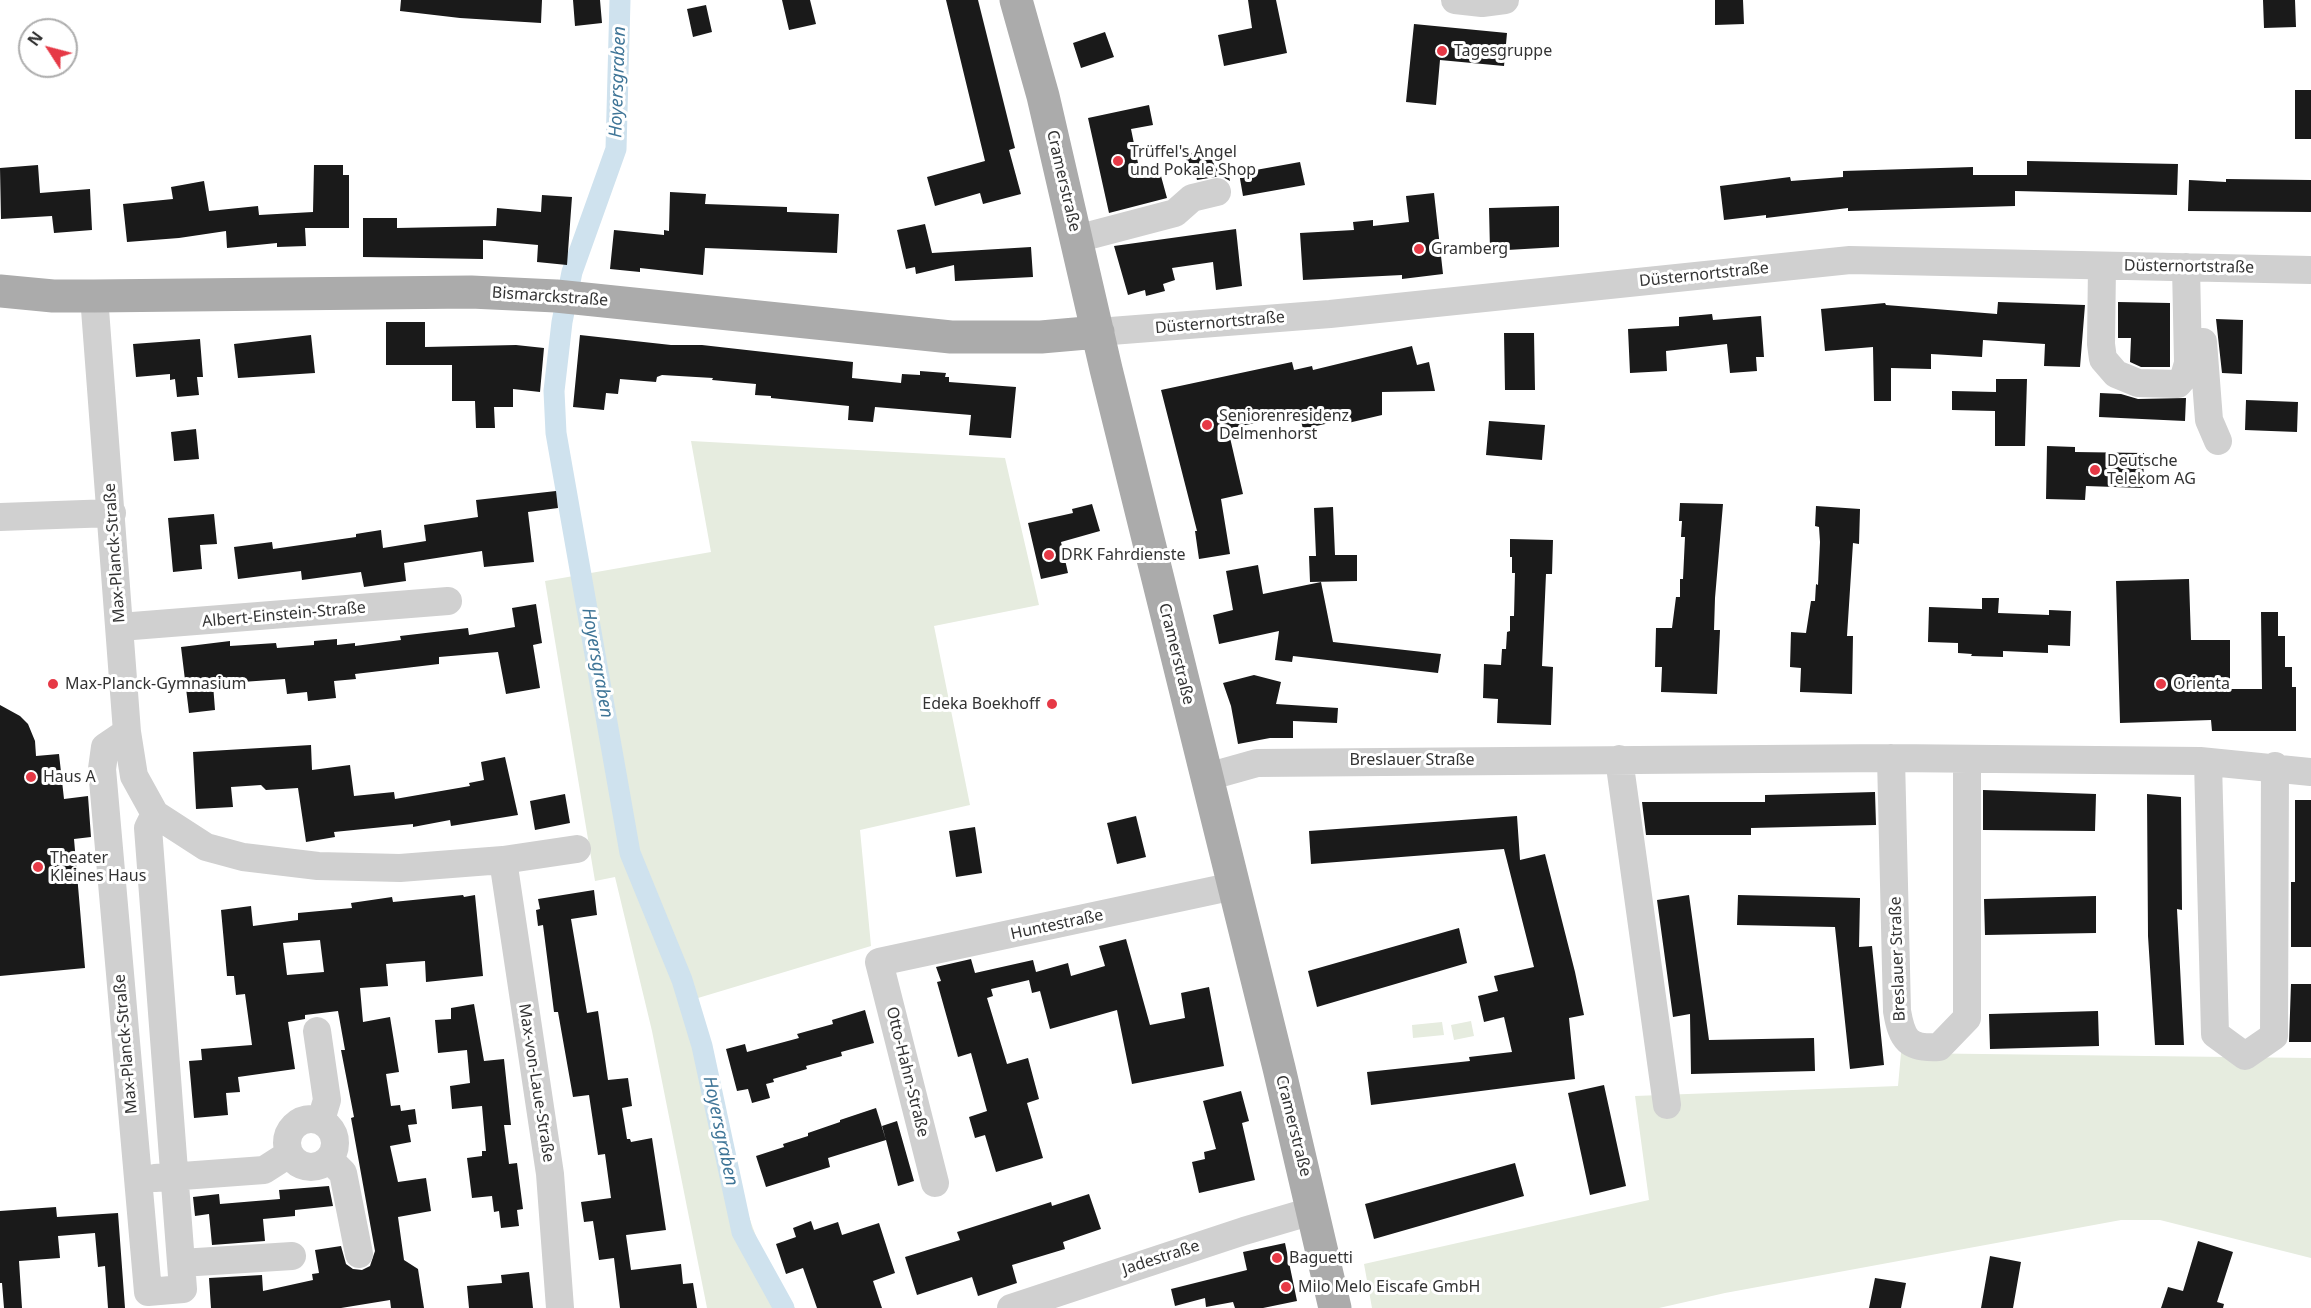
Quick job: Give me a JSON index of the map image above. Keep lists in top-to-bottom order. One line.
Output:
{"streets":{"main road":["Cramerstraße","Bismarckstraße"],"street":["Düsternortstraße","Max-Planck-Straße","Albert-Einstein-Straße","Breslauer Straße","Huntestraße","Otto-Hahn-Straße","Max-von-Laue-Straße","Jadestraße"]},"crossings":[["Cramerstraße","Düsternortstraße"],["Cramerstraße","Bismarckstraße"],["Cramerstraße","Breslauer Straße"],["Cramerstraße","Huntestraße"],["Cramerstraße","Jadestraße"],["Düsternortstraße","Bismarckstraße"],["Bismarckstraße","Max-Planck-Straße"],["Max-Planck-Straße","Albert-Einstein-Straße"],["Huntestraße","Otto-Hahn-Straße"]],"water":["Hoyersgraben"],"places":["Tagesgruppe","Trüffel's Angel und Pokale Shop","Gramberg","Seniorenresidenz Delmenhorst","Deutsche Telekom AG","DRK Fahrdienste","Max-Planck-Gymnasium","Orienta","Edeka Boekhoff","Haus A","Theater Kleines Haus","Baguetti","Milo Melo Eiscafe GmbH"],"north":"top left"}
